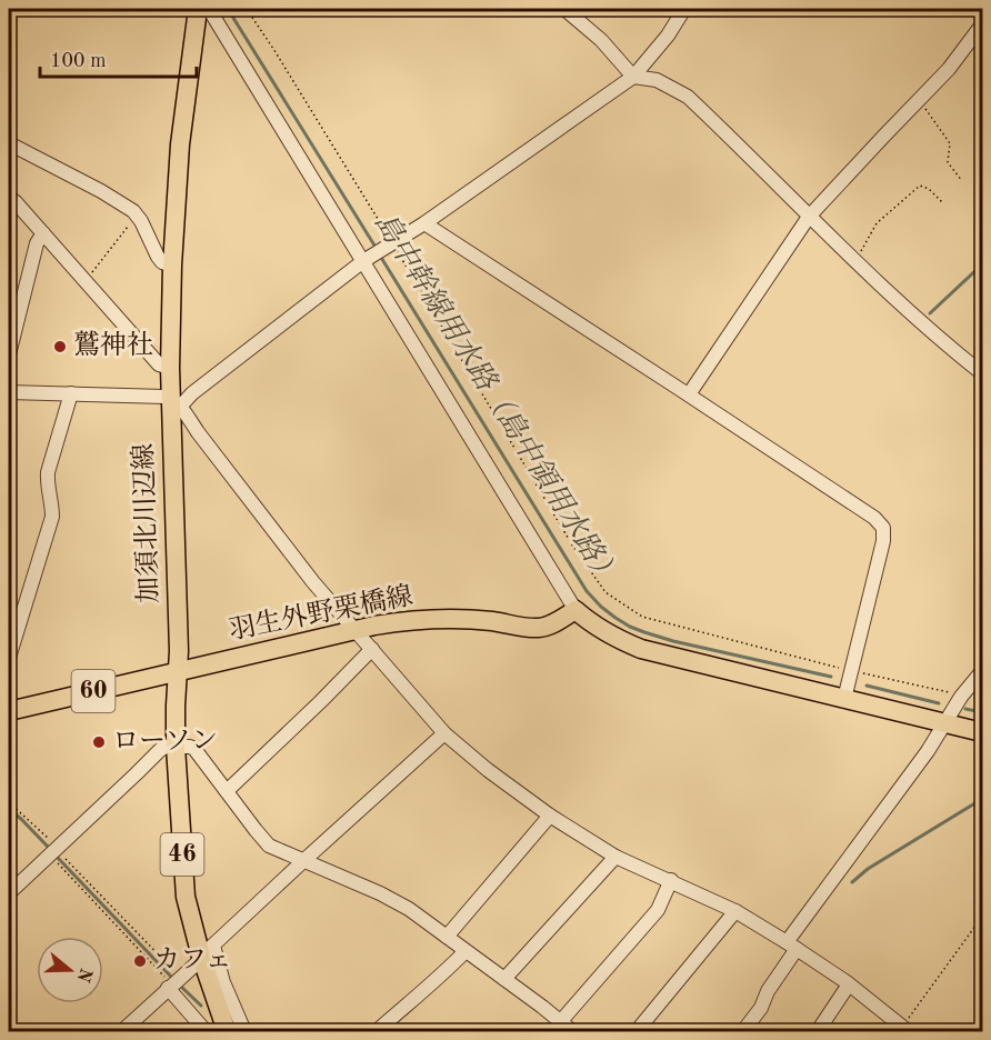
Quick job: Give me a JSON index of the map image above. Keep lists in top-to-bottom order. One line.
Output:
{"streets":{"main road":["加須北川辺線","羽生外野栗橋線","60","46"]},"crossings":[["加須北川辺線","羽生外野栗橋線"]],"water":["島中幹線用水路（島中領用水路）"],"places":["鷲神社","ローソン","カフェ"],"scale_bar":"100 m","north":"right"}
